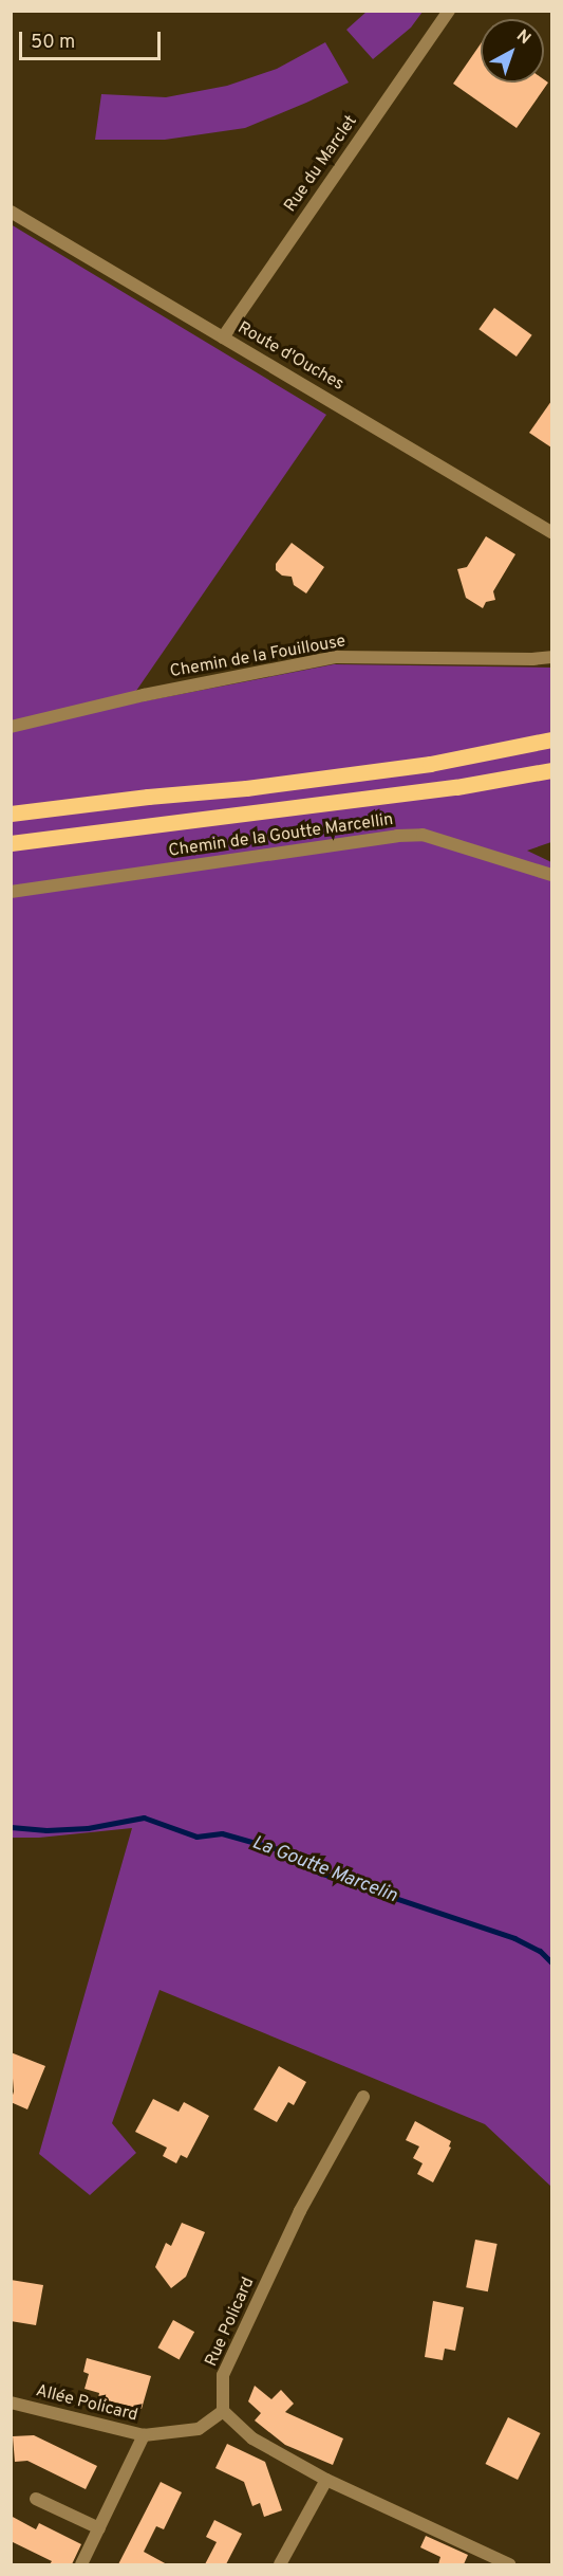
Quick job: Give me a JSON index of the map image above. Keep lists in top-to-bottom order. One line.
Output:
{"streets":{"street":["Rue du Marclet","Route d'Ouches","Chemin de la Fouillouse","Chemin de la Goutte Marcellin","Rue Policard","Allée Policard"]},"crossings":[["Rue du Marclet","Route d'Ouches"],["Rue Policard","Allée Policard"]],"water":["La Goutte Marcelin"],"scale_bar":"50 m","north":"top right"}
